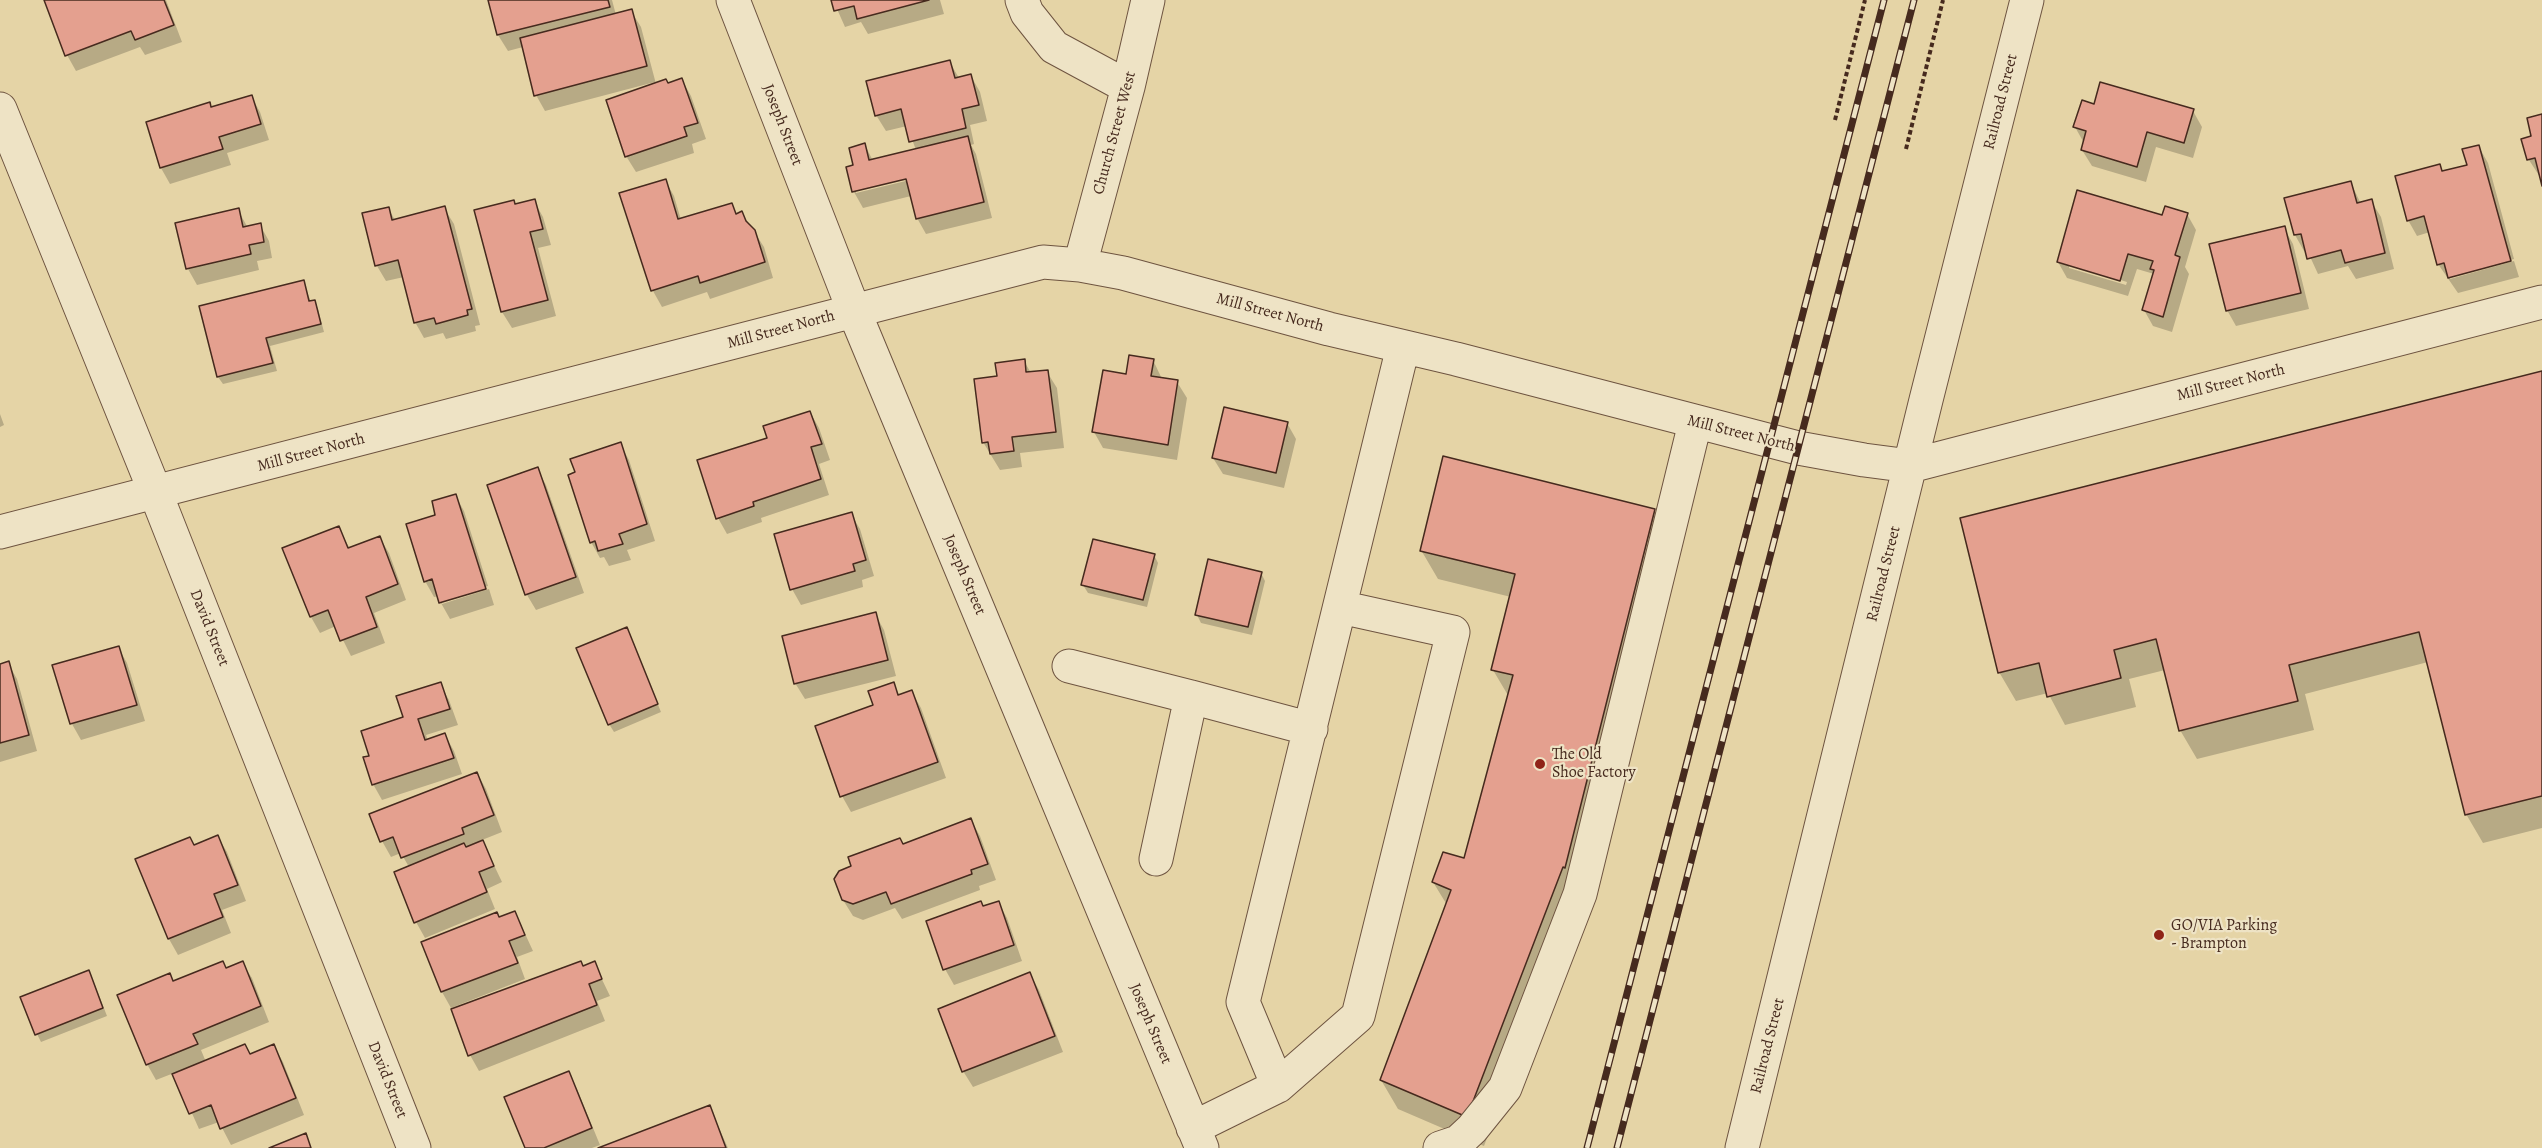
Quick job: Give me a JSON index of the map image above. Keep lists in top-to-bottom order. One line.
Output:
{"streets":{"street":["Railroad Street","Joseph Street","Church Street West","Mill Street North","David Street"]},"crossings":[["Railroad Street","Mill Street North"],["Joseph Street","Mill Street North"],["Church Street West","Mill Street North"],["Mill Street North","David Street"]],"places":["The Old Shoe Factory","GO/VIA Parking - Brampton"]}
